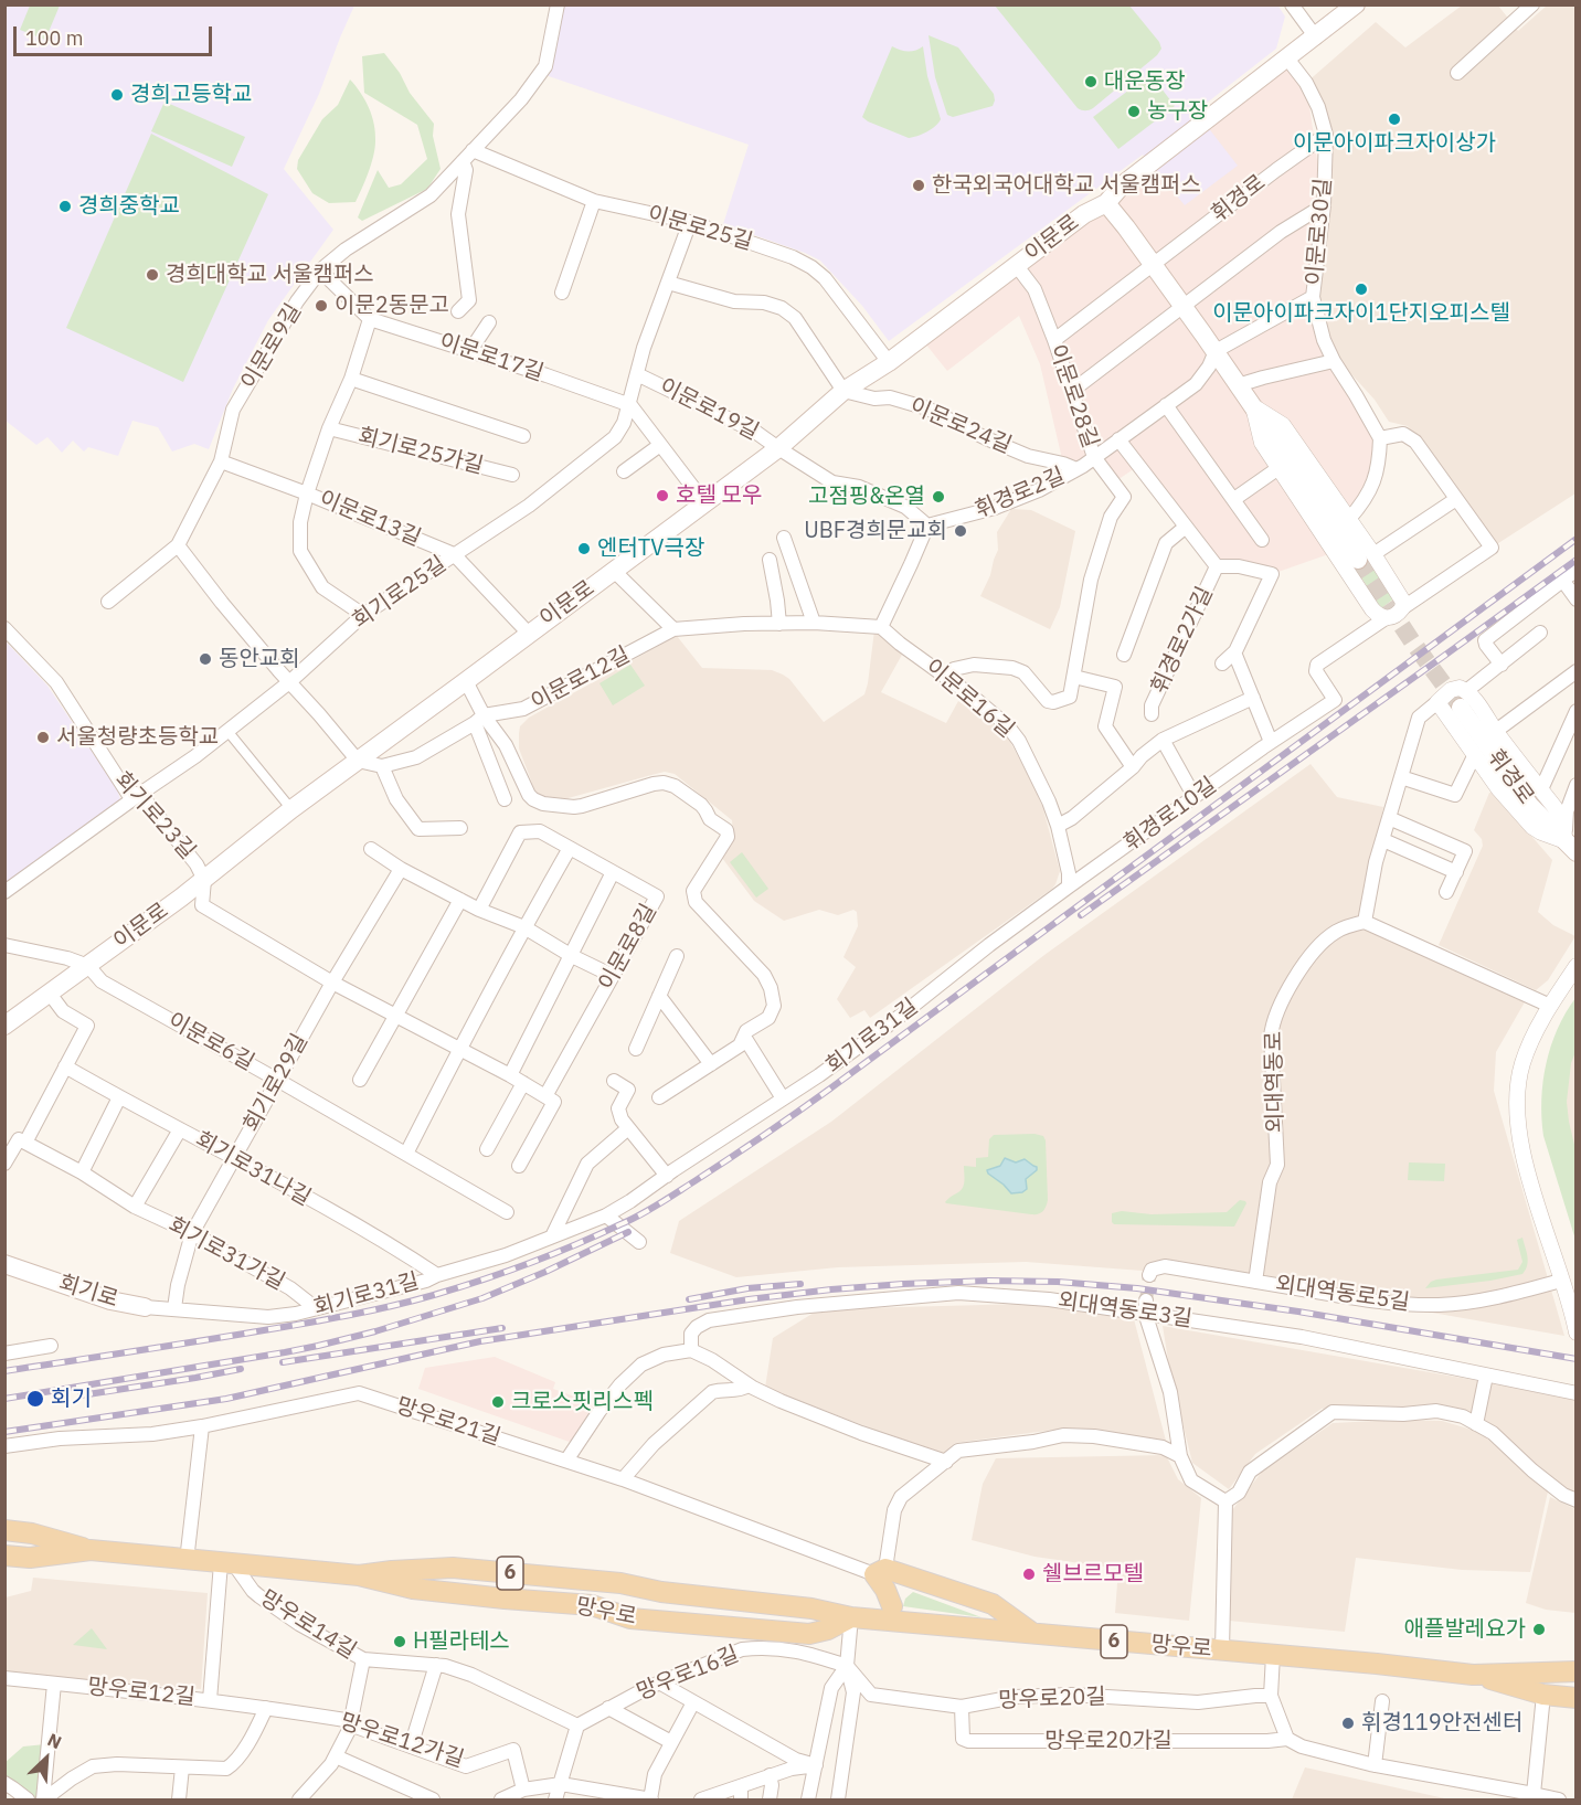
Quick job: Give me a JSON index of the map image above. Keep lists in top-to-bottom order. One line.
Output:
{"streets":{"main road":["휘경로","이문로","회기로","6","망우로"],"street":["이문로25길","이문로30길","이문로9길","이문로17길","이문로28길","이문로19길","이문로24길","회기로25가길","휘경로2길","이문로13길","회기로25길","휘경로2가길","이문로12길","이문로16길","휘경로10길","회기로23길","이문로8길","회기로31길","이문로6길","외대역동로","회기로29길","회기로31나길","회기로31가길","외대역동로5길","외대역동로3길","망우로21길","망우로14길","망우로16길","망우로12길","망우로20길","망우로12가길","망우로20가길"]},"crossings":[["휘경로","이문로30길"],["휘경로","이문로28길"],["이문로25길","이문로"],["이문로25길","이문로9길"],["이문로25길","회기로25길"],["이문로30길","이문로"],["이문로","이문로28길"],["이문로","이문로19길"],["이문로","이문로24길"],["이문로","이문로13길"],["이문로","회기로23길"],["이문로","이문로6길"],["이문로9길","이문로17길"],["이문로9길","이문로13길"],["이문로17길","회기로25가길"],["이문로17길","회기로25길"],["이문로28길","휘경로2길"],["이문로28길","이문로16길"],["이문로19길","회기로25길"],["이문로24길","휘경로2길"],["회기로25가길","이문로13길"],["회기로25가길","회기로25길"],["휘경로2길","휘경로2가길"],["이문로13길","회기로25길"],["회기로25길","회기로23길"],["이문로16길","휘경로10길"],["이문로16길","회기로31길"],["휘경로10길","회기로31길"],["회기로31길","회기로29길"],["회기로31길","회기로31나길"],["회기로31길","회기로31가길"],["회기로31길","회기로"],["이문로6길","회기로29길"],["외대역동로","외대역동로5길"],["회기로29길","회기로31나길"],["회기로29길","회기로31가길"],["회기로29길","회기로"],["망우로","망우로14길"],["망우로","망우로12길"],["망우로14길","망우로16길"],["망우로14길","망우로12길"],["망우로16길","망우로20길"],["망우로12길","망우로12가길"],["망우로20길","망우로20가길"]],"places":["대운동장","경희고등학교","농구장","이문아이파크자이상가","한국외국어대학교 서울캠퍼스","경희중학교","경희대학교 서울캠퍼스","이문아이파크자이1단지오피스텔","이문2동문고","호텔 모우","고점핑&온열","UBF경희문교회","엔터TV극장","동안교회","서울청량초등학교","회기","크로스핏리스펙","쉘브르모텔","애플발레요가","H필라테스","휘경119안전센터"],"scale_bar":"100 m","north":"top right"}
